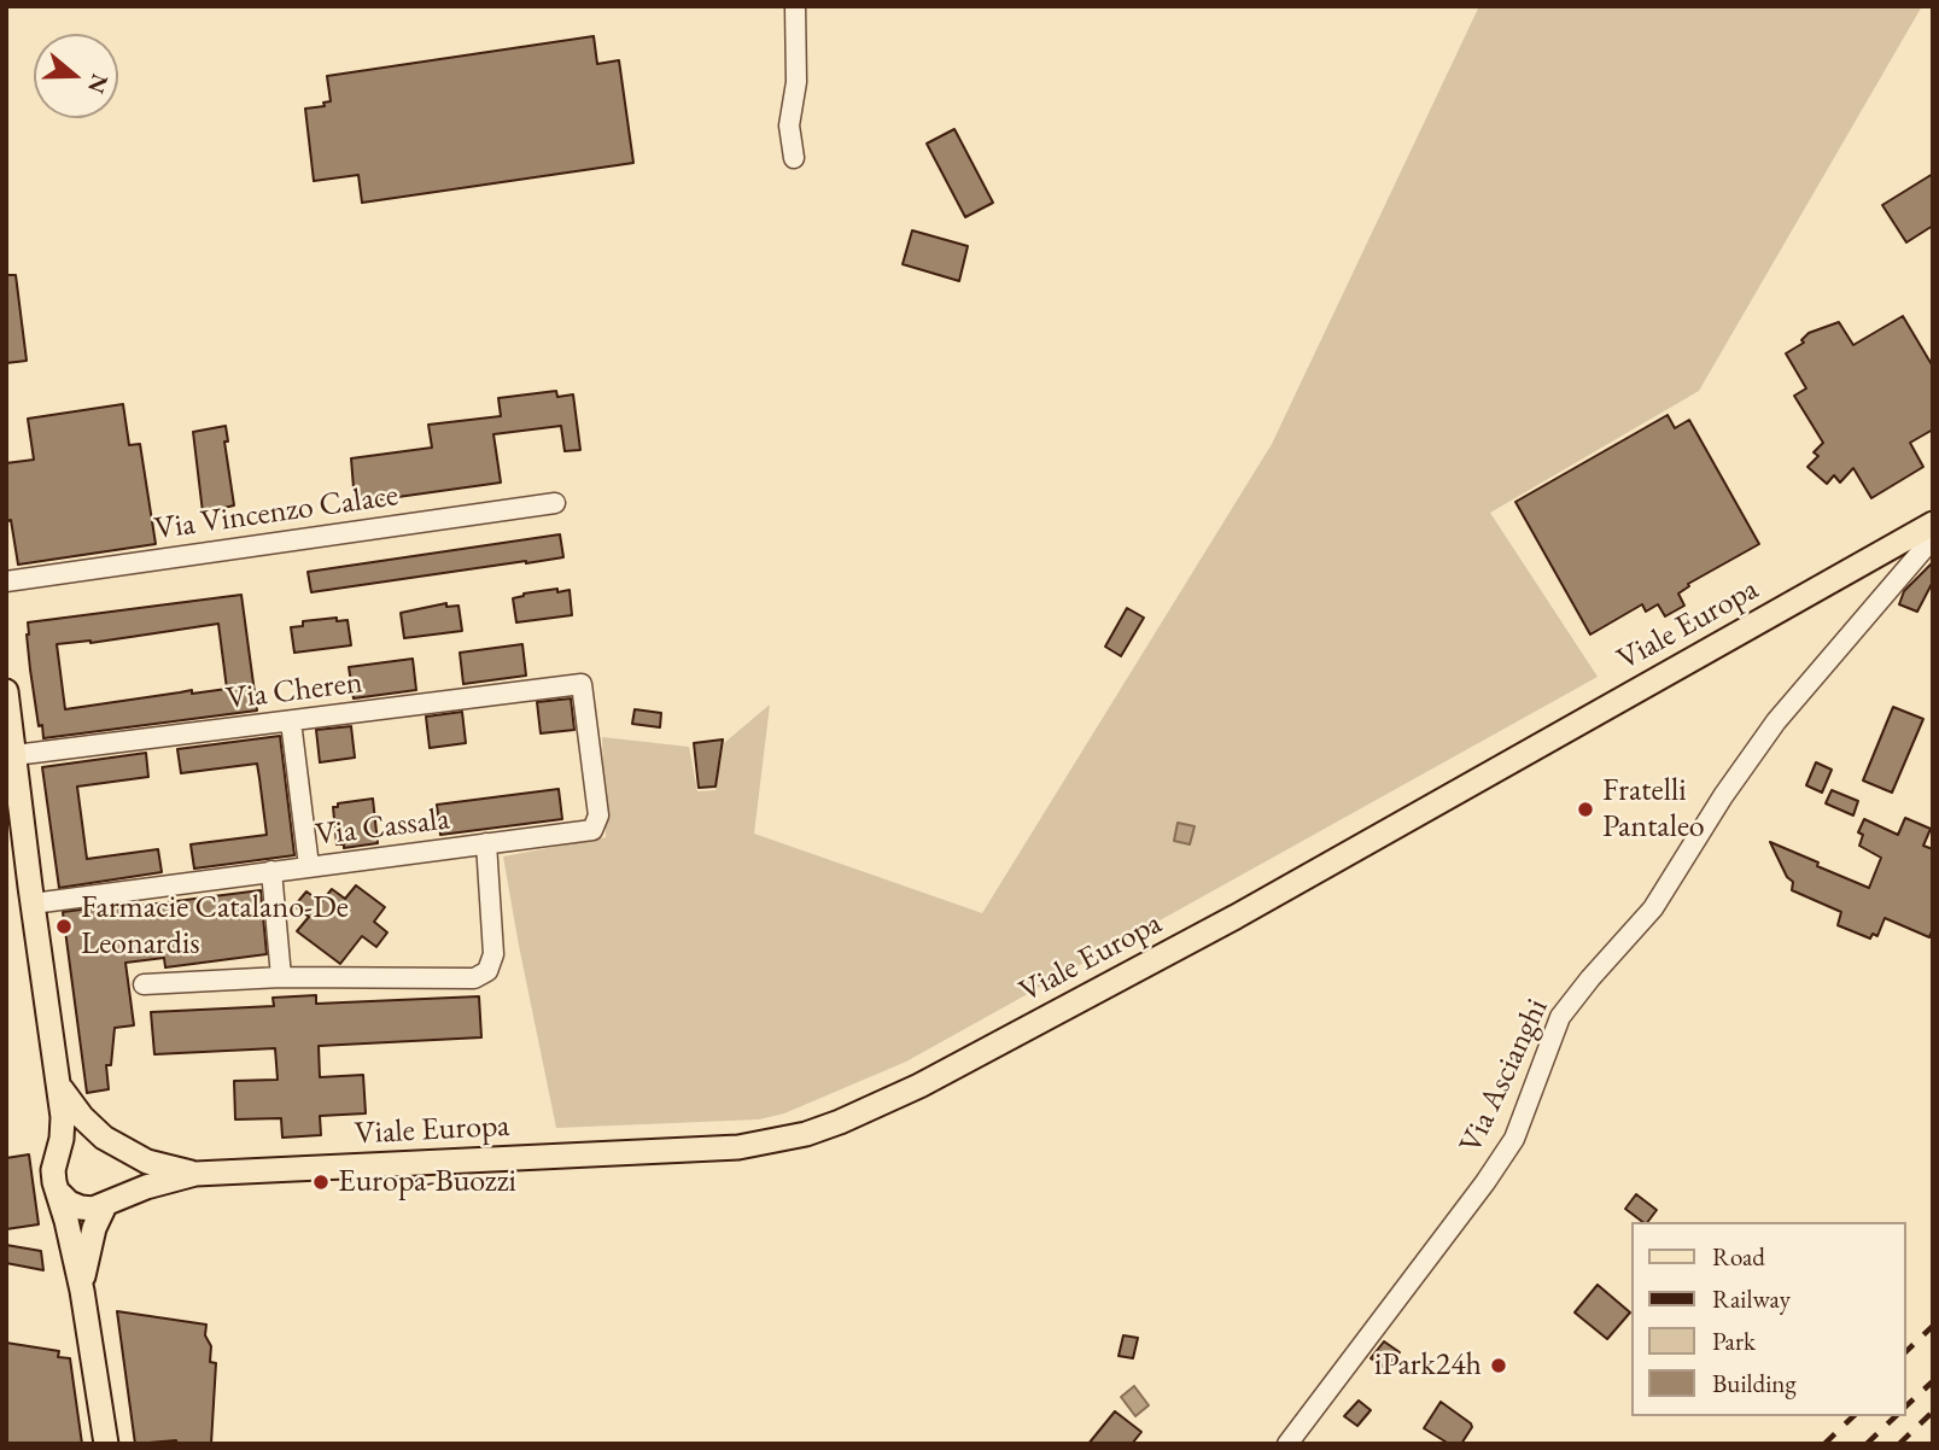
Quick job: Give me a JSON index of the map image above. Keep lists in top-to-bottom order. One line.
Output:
{"streets":{"main road":["Viale Europa"],"street":["Via Vincenzo Calace","Via Cheren","Via Cassala","Via Ascianghi"]},"crossings":[["Via Cheren","Via Cassala"]],"places":["Fratelli Pantaleo","Farmacie Catalano-De Leonardis","Europa-Buozzi","iPark24h"],"legend":["Road","Railway","Park","Building"],"north":"right"}
